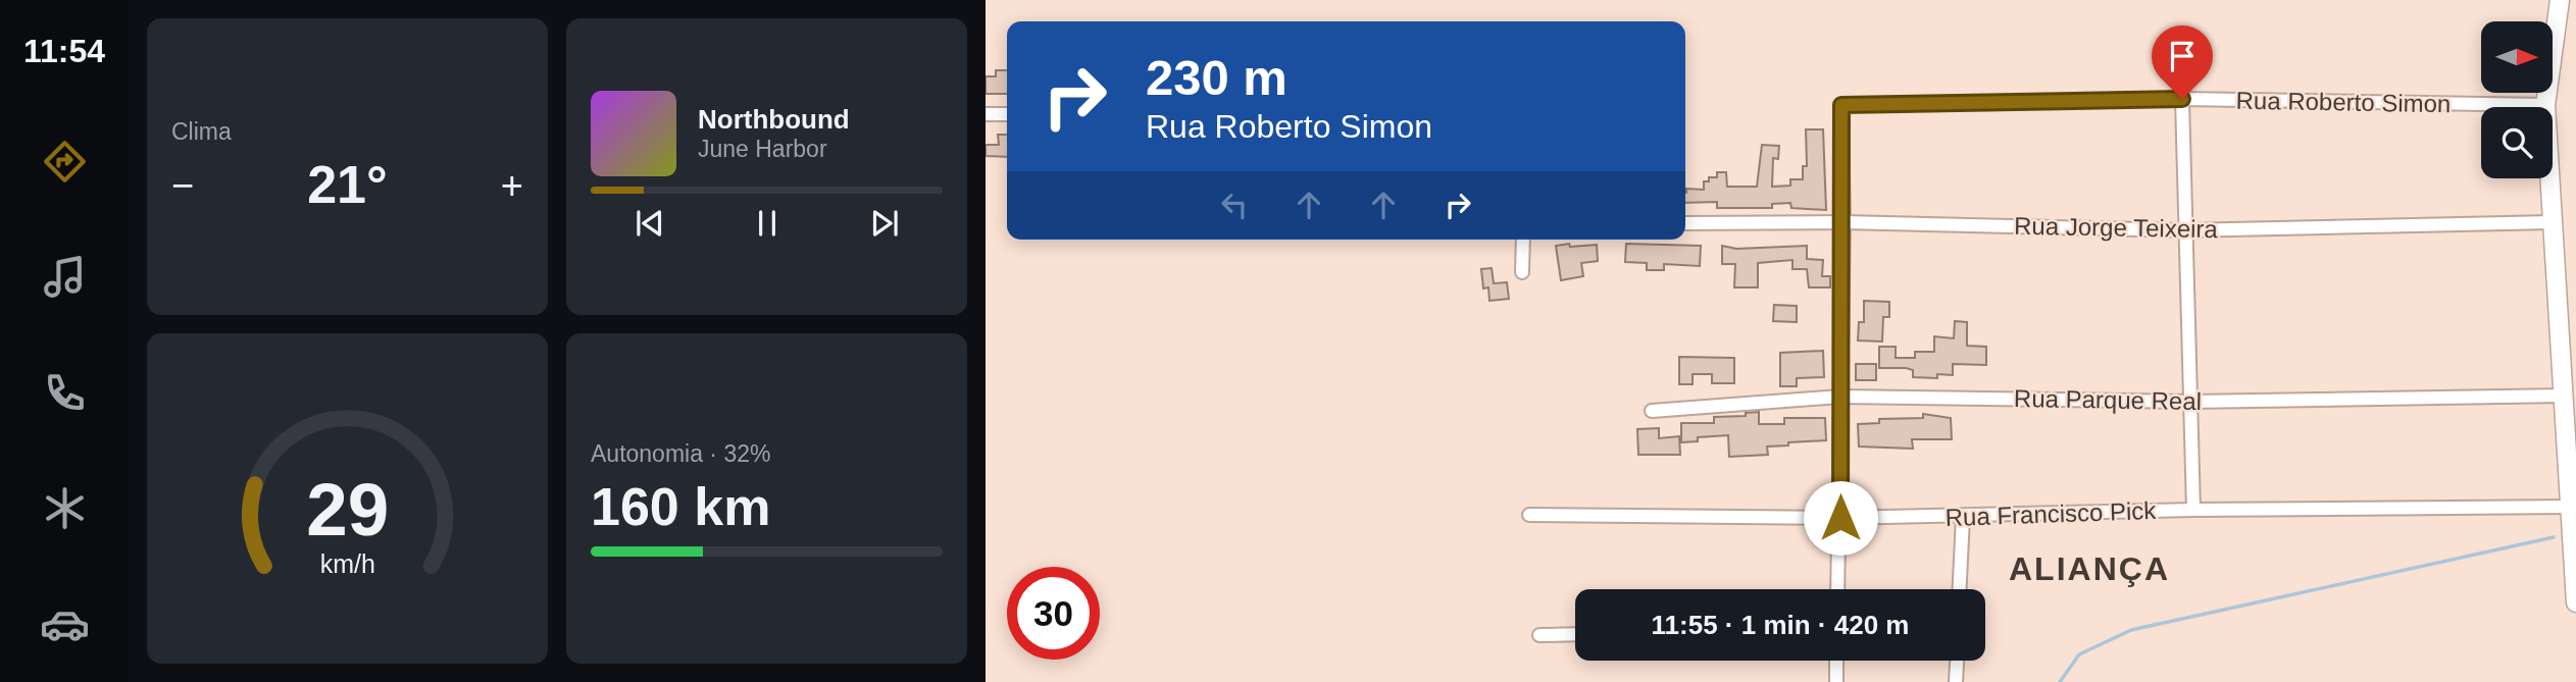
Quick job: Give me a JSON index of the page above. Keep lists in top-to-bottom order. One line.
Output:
{"streets":{"street":["Rua Roberto Simon","Rua Jorge Teixeira","Rua Parque Real","Rua Francisco Pick"]},"crossings":[["Rua Roberto Simon","Rua Jorge Teixeira"]],"districts":["ALIANÇA"],"north":"right","page":{"tabs":"11:54","tile":["Clima",["Autonomia · 32%","160 km"]],"turn":["230 m","Rua Roberto Simon"],"song":["Northbound","June Harbor"],"heat":["−","21°","+"],"limit":"30","trip":"11:55 · 1 min · 420 m","gauge":["29","km/h"]}}
